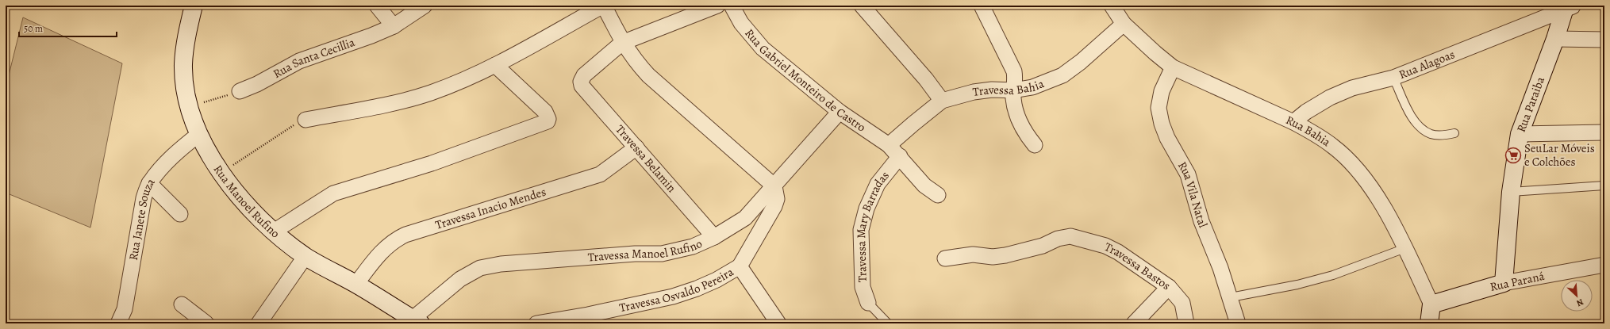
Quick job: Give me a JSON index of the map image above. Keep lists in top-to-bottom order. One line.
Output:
{"streets":{"main road":["Rua Paraiba","Rua Manoel Rufino","Rua Paraná"],"street":["Rua Santa Cecillia","Rua Alagoas","Rua Gabriel Monteiro de Castro","Travessa Bahia","Rua Bahia","Travessa Belamin","Rua Vila Natal","Travessa Inacio Mendes","Rua Janete Souza","Travessa Mary Barradas","Travessa Manoel Rufino","Travessa Bastos","Travessa Osvaldo Pereira"]},"crossings":[["Rua Alagoas","Rua Paraiba"],["Rua Alagoas","Rua Bahia"],["Rua Gabriel Monteiro de Castro","Travessa Bahia"],["Rua Gabriel Monteiro de Castro","Travessa Manoel Rufino"],["Travessa Bahia","Rua Bahia"],["Rua Paraiba","Rua Paraná"],["Rua Bahia","Rua Vila Natal"],["Rua Bahia","Rua Paraná"],["Travessa Belamin","Travessa Inacio Mendes"],["Travessa Belamin","Travessa Manoel Rufino"],["Rua Manoel Rufino","Travessa Inacio Mendes"],["Rua Manoel Rufino","Rua Janete Souza"],["Rua Manoel Rufino","Travessa Manoel Rufino"]],"places":{"supermarket":["SeuLar Móveis e Colchões"]},"scale_bar":"50 m","north":"bottom right"}
